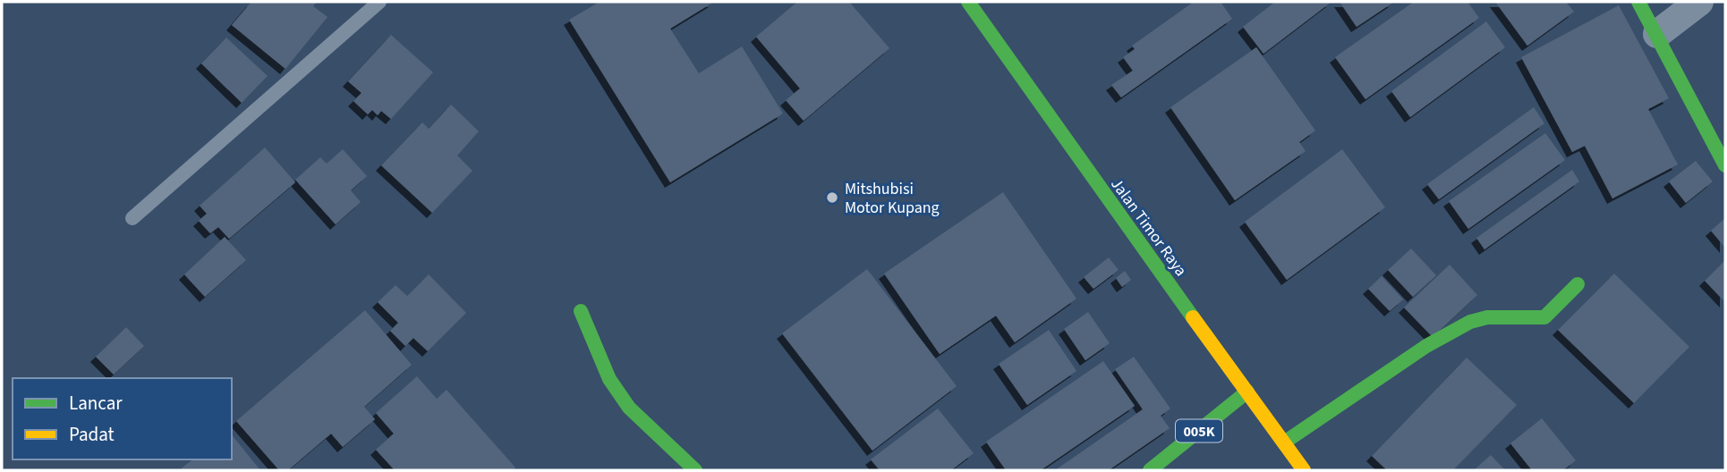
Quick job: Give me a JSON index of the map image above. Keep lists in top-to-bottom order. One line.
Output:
{"streets":{"main road":["Jalan Timor Raya","005K"]},"crossings":[["Jalan Timor Raya","005K"]],"places":["Mitshubisi Motor Kupang"],"legend":["Lancar","Padat"]}
